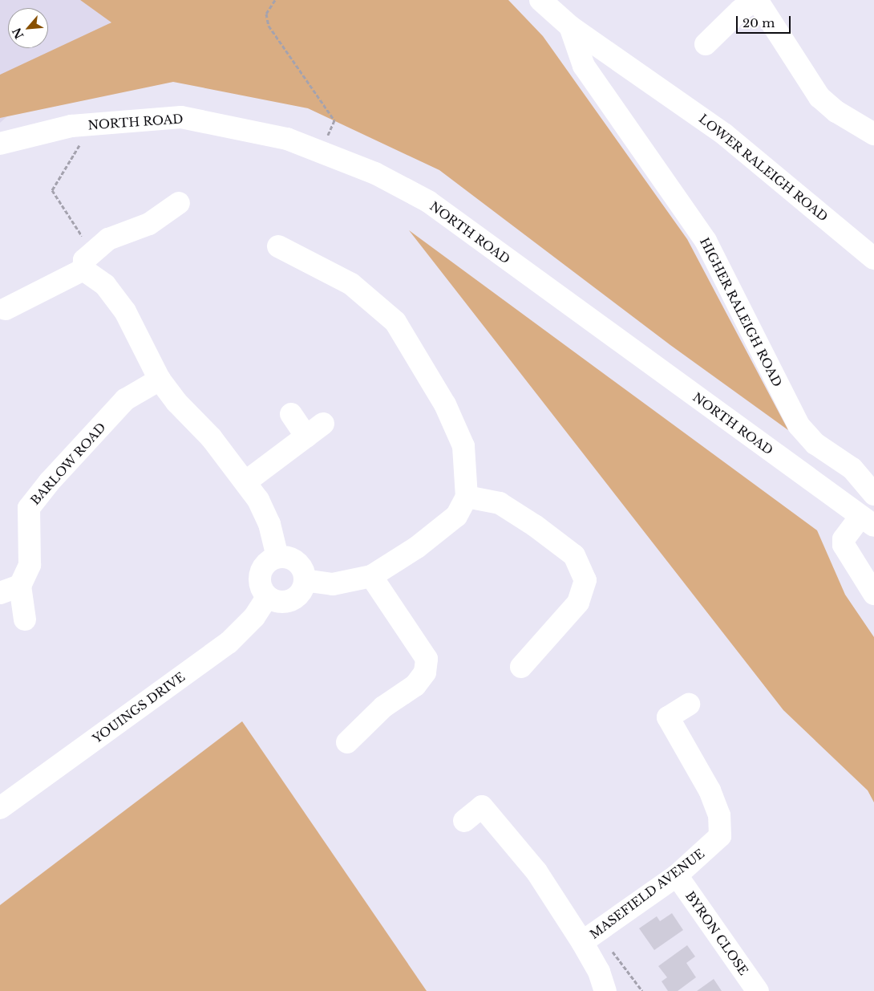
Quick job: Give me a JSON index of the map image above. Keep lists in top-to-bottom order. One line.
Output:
{"streets":{"street":["NORTH ROAD","LOWER RALEIGH ROAD","HIGHER RALEIGH ROAD","BARLOW ROAD","YOUINGS DRIVE","MASEFIELD AVENUE","BYRON CLOSE"]},"crossings":[["LOWER RALEIGH ROAD","HIGHER RALEIGH ROAD"],["MASEFIELD AVENUE","BYRON CLOSE"]],"scale_bar":"20 m","north":"bottom left"}
